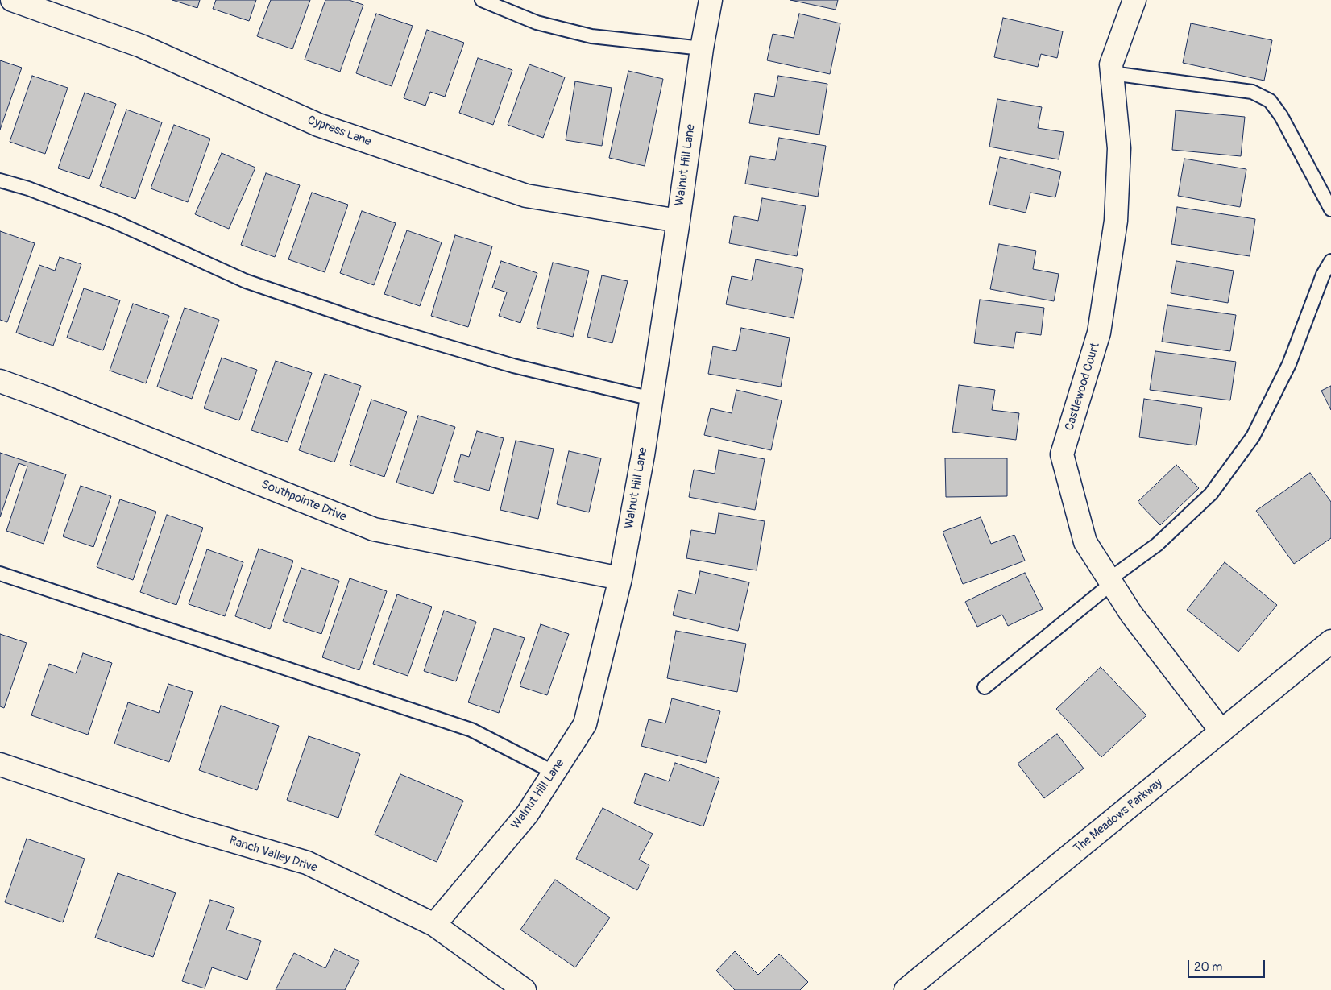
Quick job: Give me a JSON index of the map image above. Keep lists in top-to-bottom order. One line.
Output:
{"streets":{"street":["Cypress Lane","Walnut Hill Lane","Castlewood Court","Southpointe Drive","The Meadows Parkway","Ranch Valley Drive"]},"crossings":[["Cypress Lane","Walnut Hill Lane"],["Walnut Hill Lane","Southpointe Drive"],["Walnut Hill Lane","Ranch Valley Drive"],["Castlewood Court","The Meadows Parkway"]],"scale_bar":"20 m"}
